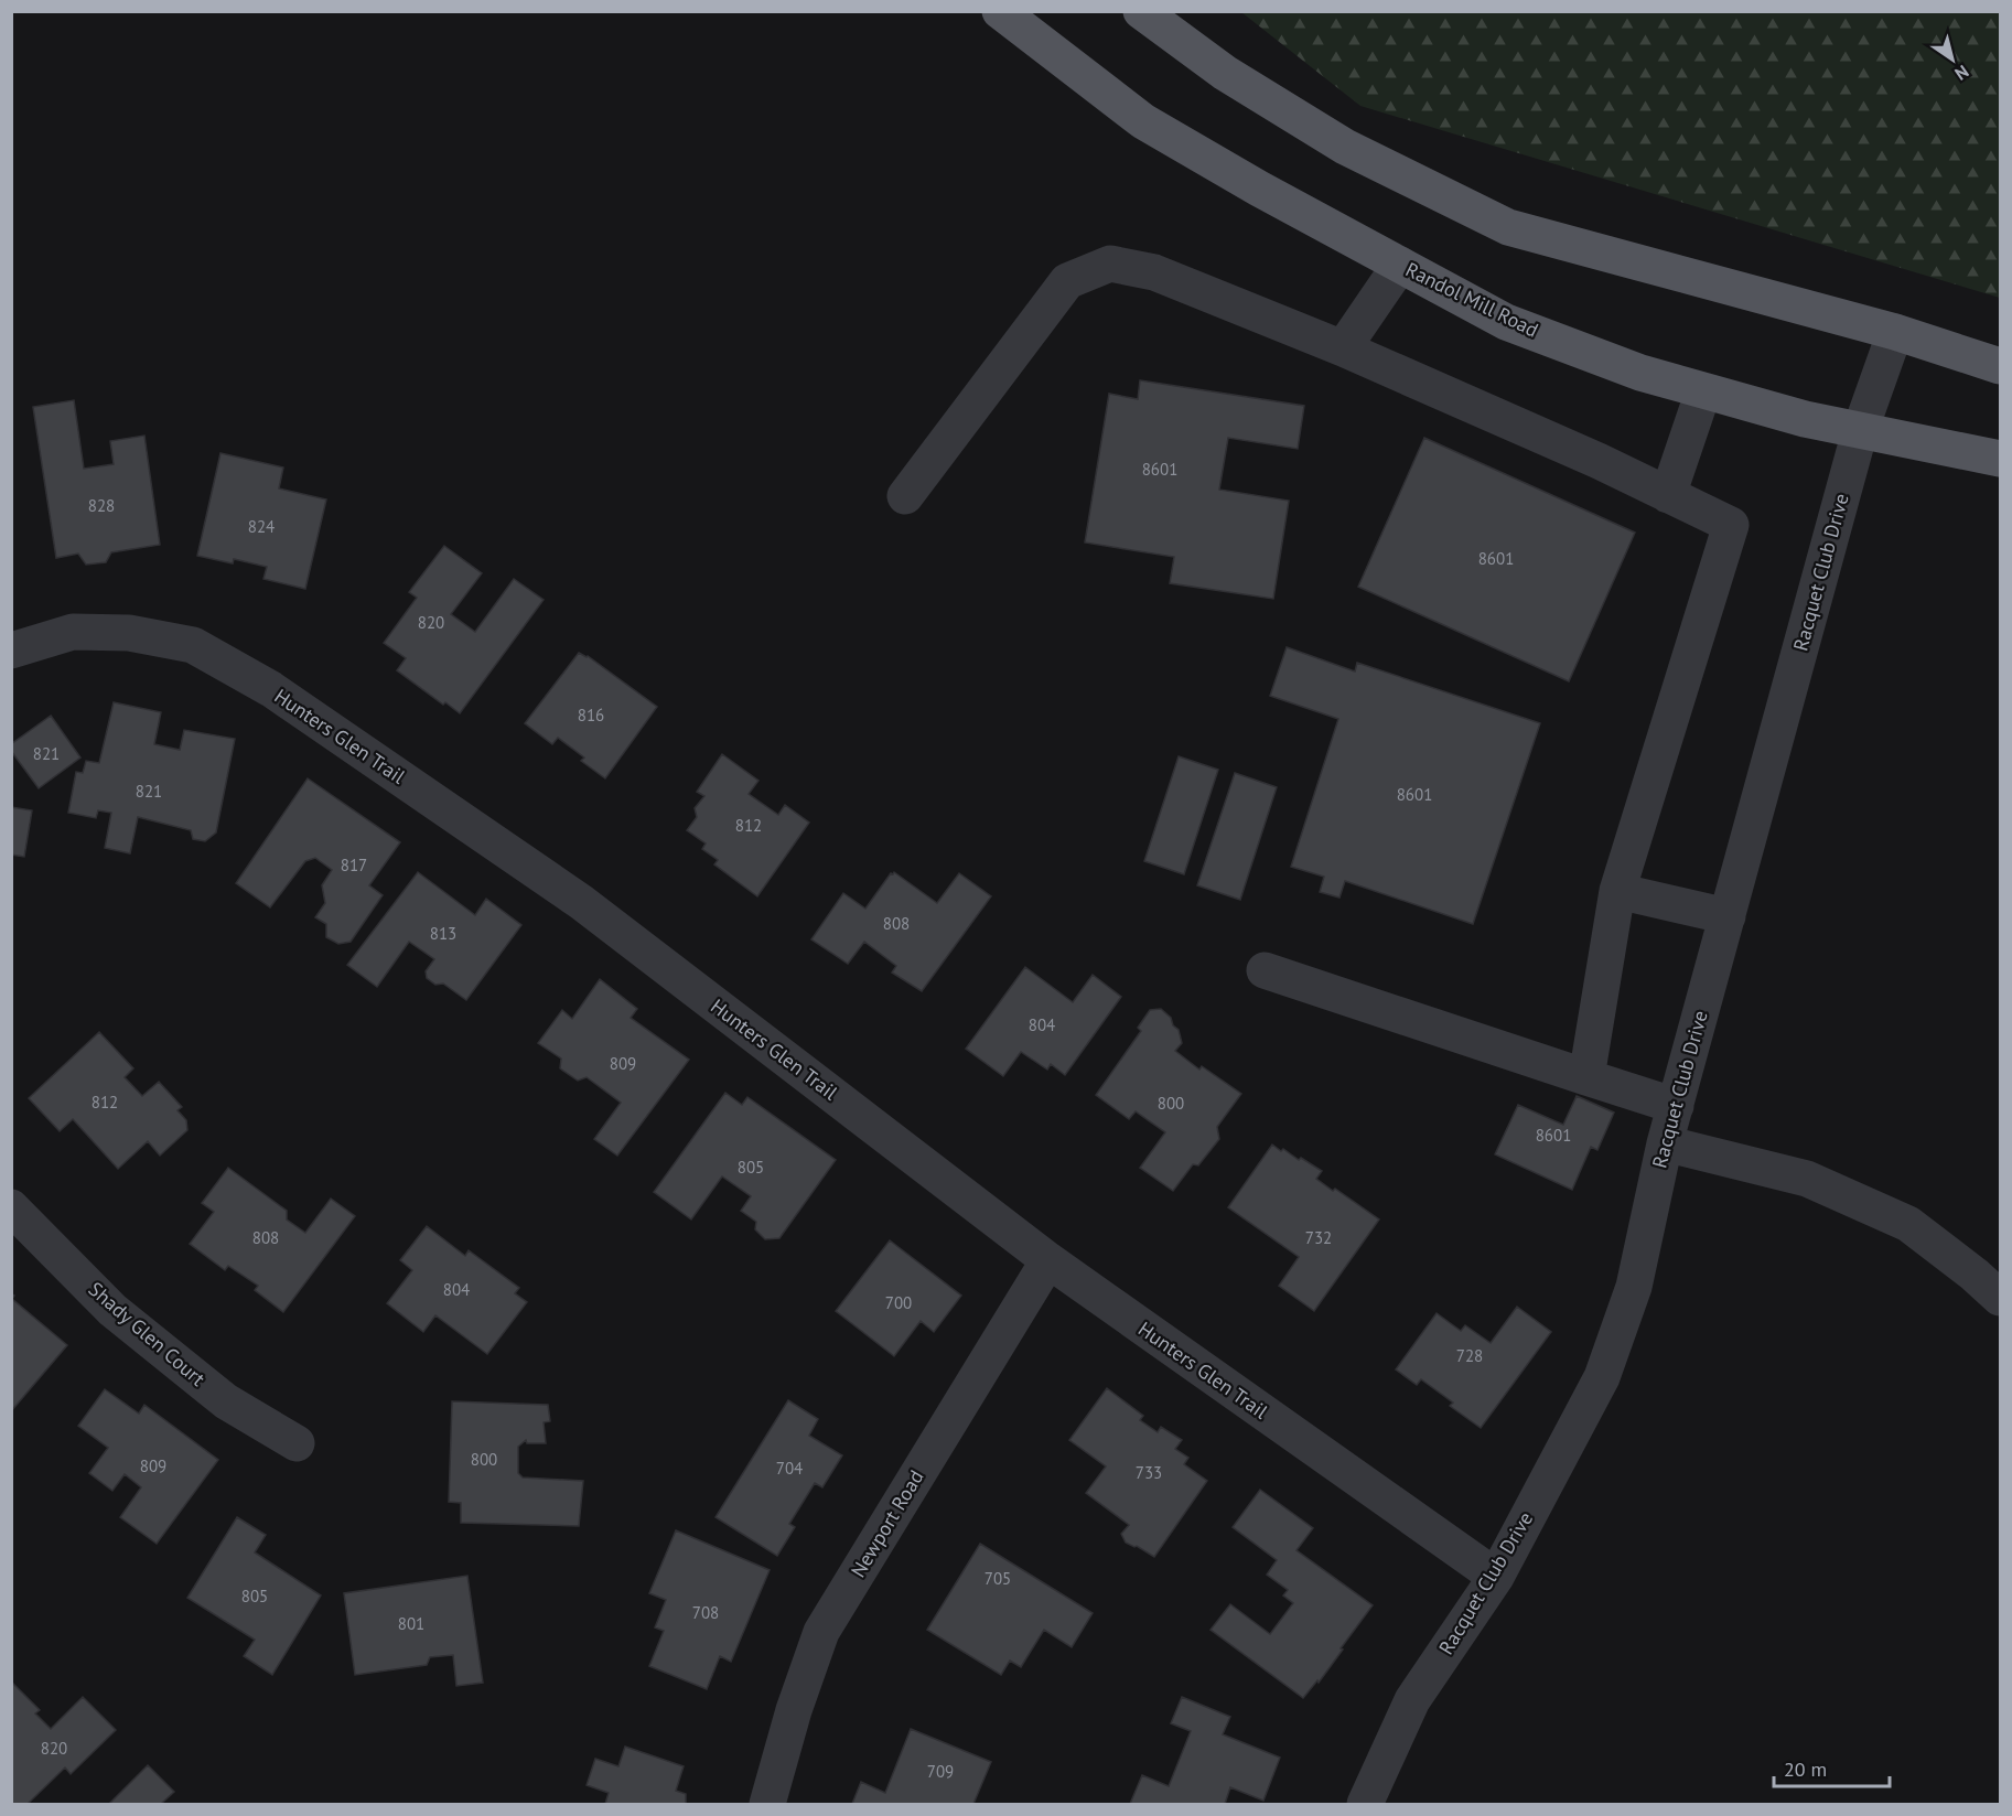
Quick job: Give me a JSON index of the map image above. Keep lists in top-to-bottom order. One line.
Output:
{"streets":{"main road":["Randol Mill Road"],"street":["Racquet Club Drive","Hunters Glen Trail","Shady Glen Court","Newport Road"]},"crossings":[["Randol Mill Road","Racquet Club Drive"],["Racquet Club Drive","Hunters Glen Trail"],["Hunters Glen Trail","Newport Road"]],"house_numbers":["8601","828","824","8601","820","816","821","821","8601","812","817","808","813","804","809","812","800","8601","805","808","732","804","700","728","800","809","704","733","705","805","708","801","820","709"],"scale_bar":"20 m","north":"bottom right"}
